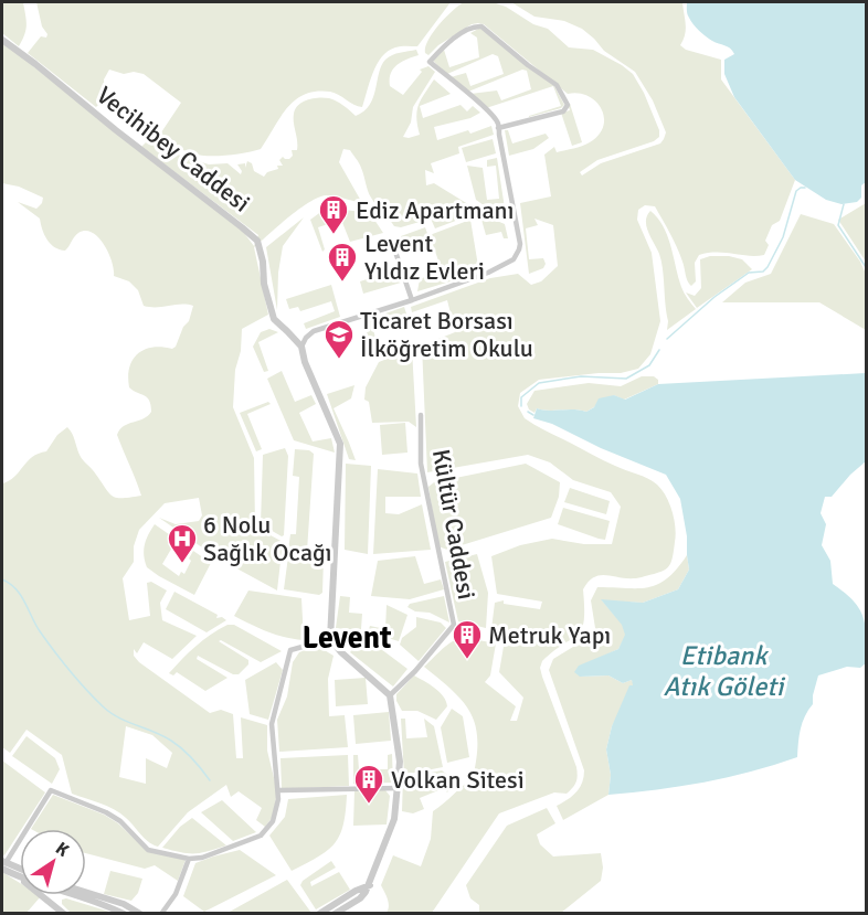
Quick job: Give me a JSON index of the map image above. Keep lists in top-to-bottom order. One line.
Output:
{"streets":{"street":["Vecihibey Caddesi","Kültür Caddesi"]},"districts":["Levent"],"water":["Etibank Atık Göleti"],"places":{"building":["Ediz Apartmanı","Levent Yıldız Evleri","Metruk Yapı","Volkan Sitesi"],"school or university":["Ticaret Borsası İlköğretim Okulu"],"hospital":["6 Nolu Sağlık Ocağı"]},"north":"top right"}
